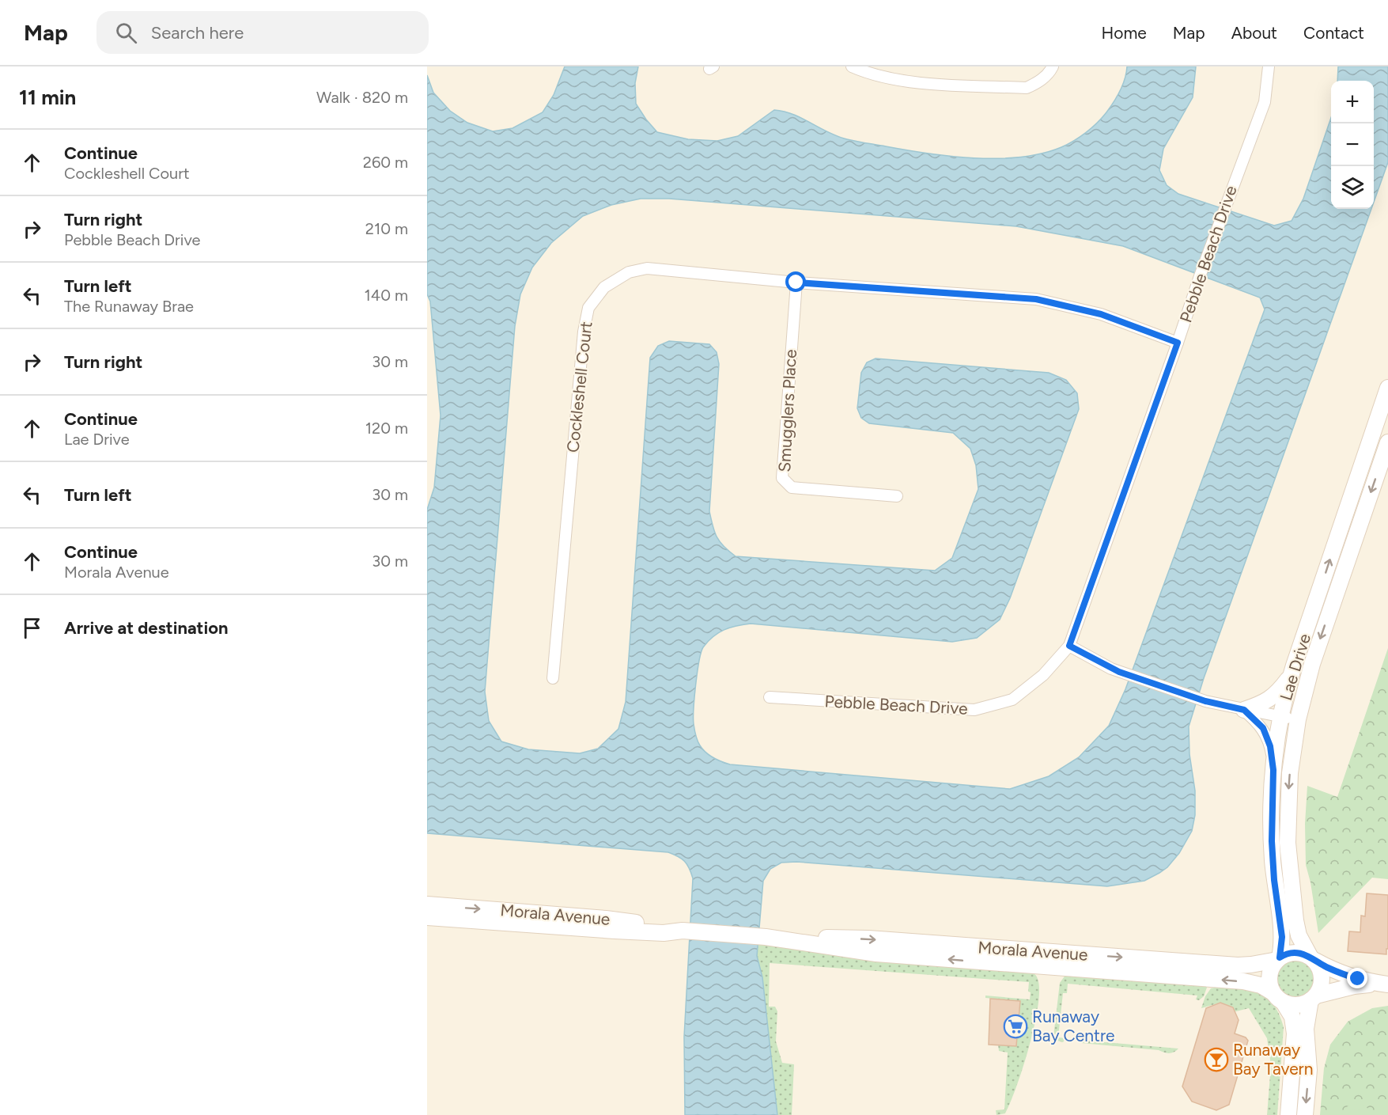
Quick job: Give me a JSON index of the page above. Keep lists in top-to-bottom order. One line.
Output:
{"streets":{"main road":["Lae Drive","Morala Avenue"],"street":["Pebble Beach Drive","Cockleshell Court","Smugglers Place"]},"crossings":[["Pebble Beach Drive","Cockleshell Court"],["Cockleshell Court","Smugglers Place"],["Lae Drive","Morala Avenue"]],"places":{"supermarket":["Runaway Bay Centre"],"bar":["Runaway Bay Tavern"]},"page":{"header":"Map","search":"Search here","nav":["Home","Map","About","Contact"],"heading":["11 min","Walk · 820 m"],"map_buttons":["+","−"],"list":[["Continue","Cockleshell Court","260 m"],["Turn right","Pebble Beach Drive","210 m"],["Turn left","The Runaway Brae","140 m"],["Turn right","30 m"],["Continue","Lae Drive","120 m"],["Turn left","30 m"],["Continue","Morala Avenue","30 m"],"Arrive at destination"]}}
